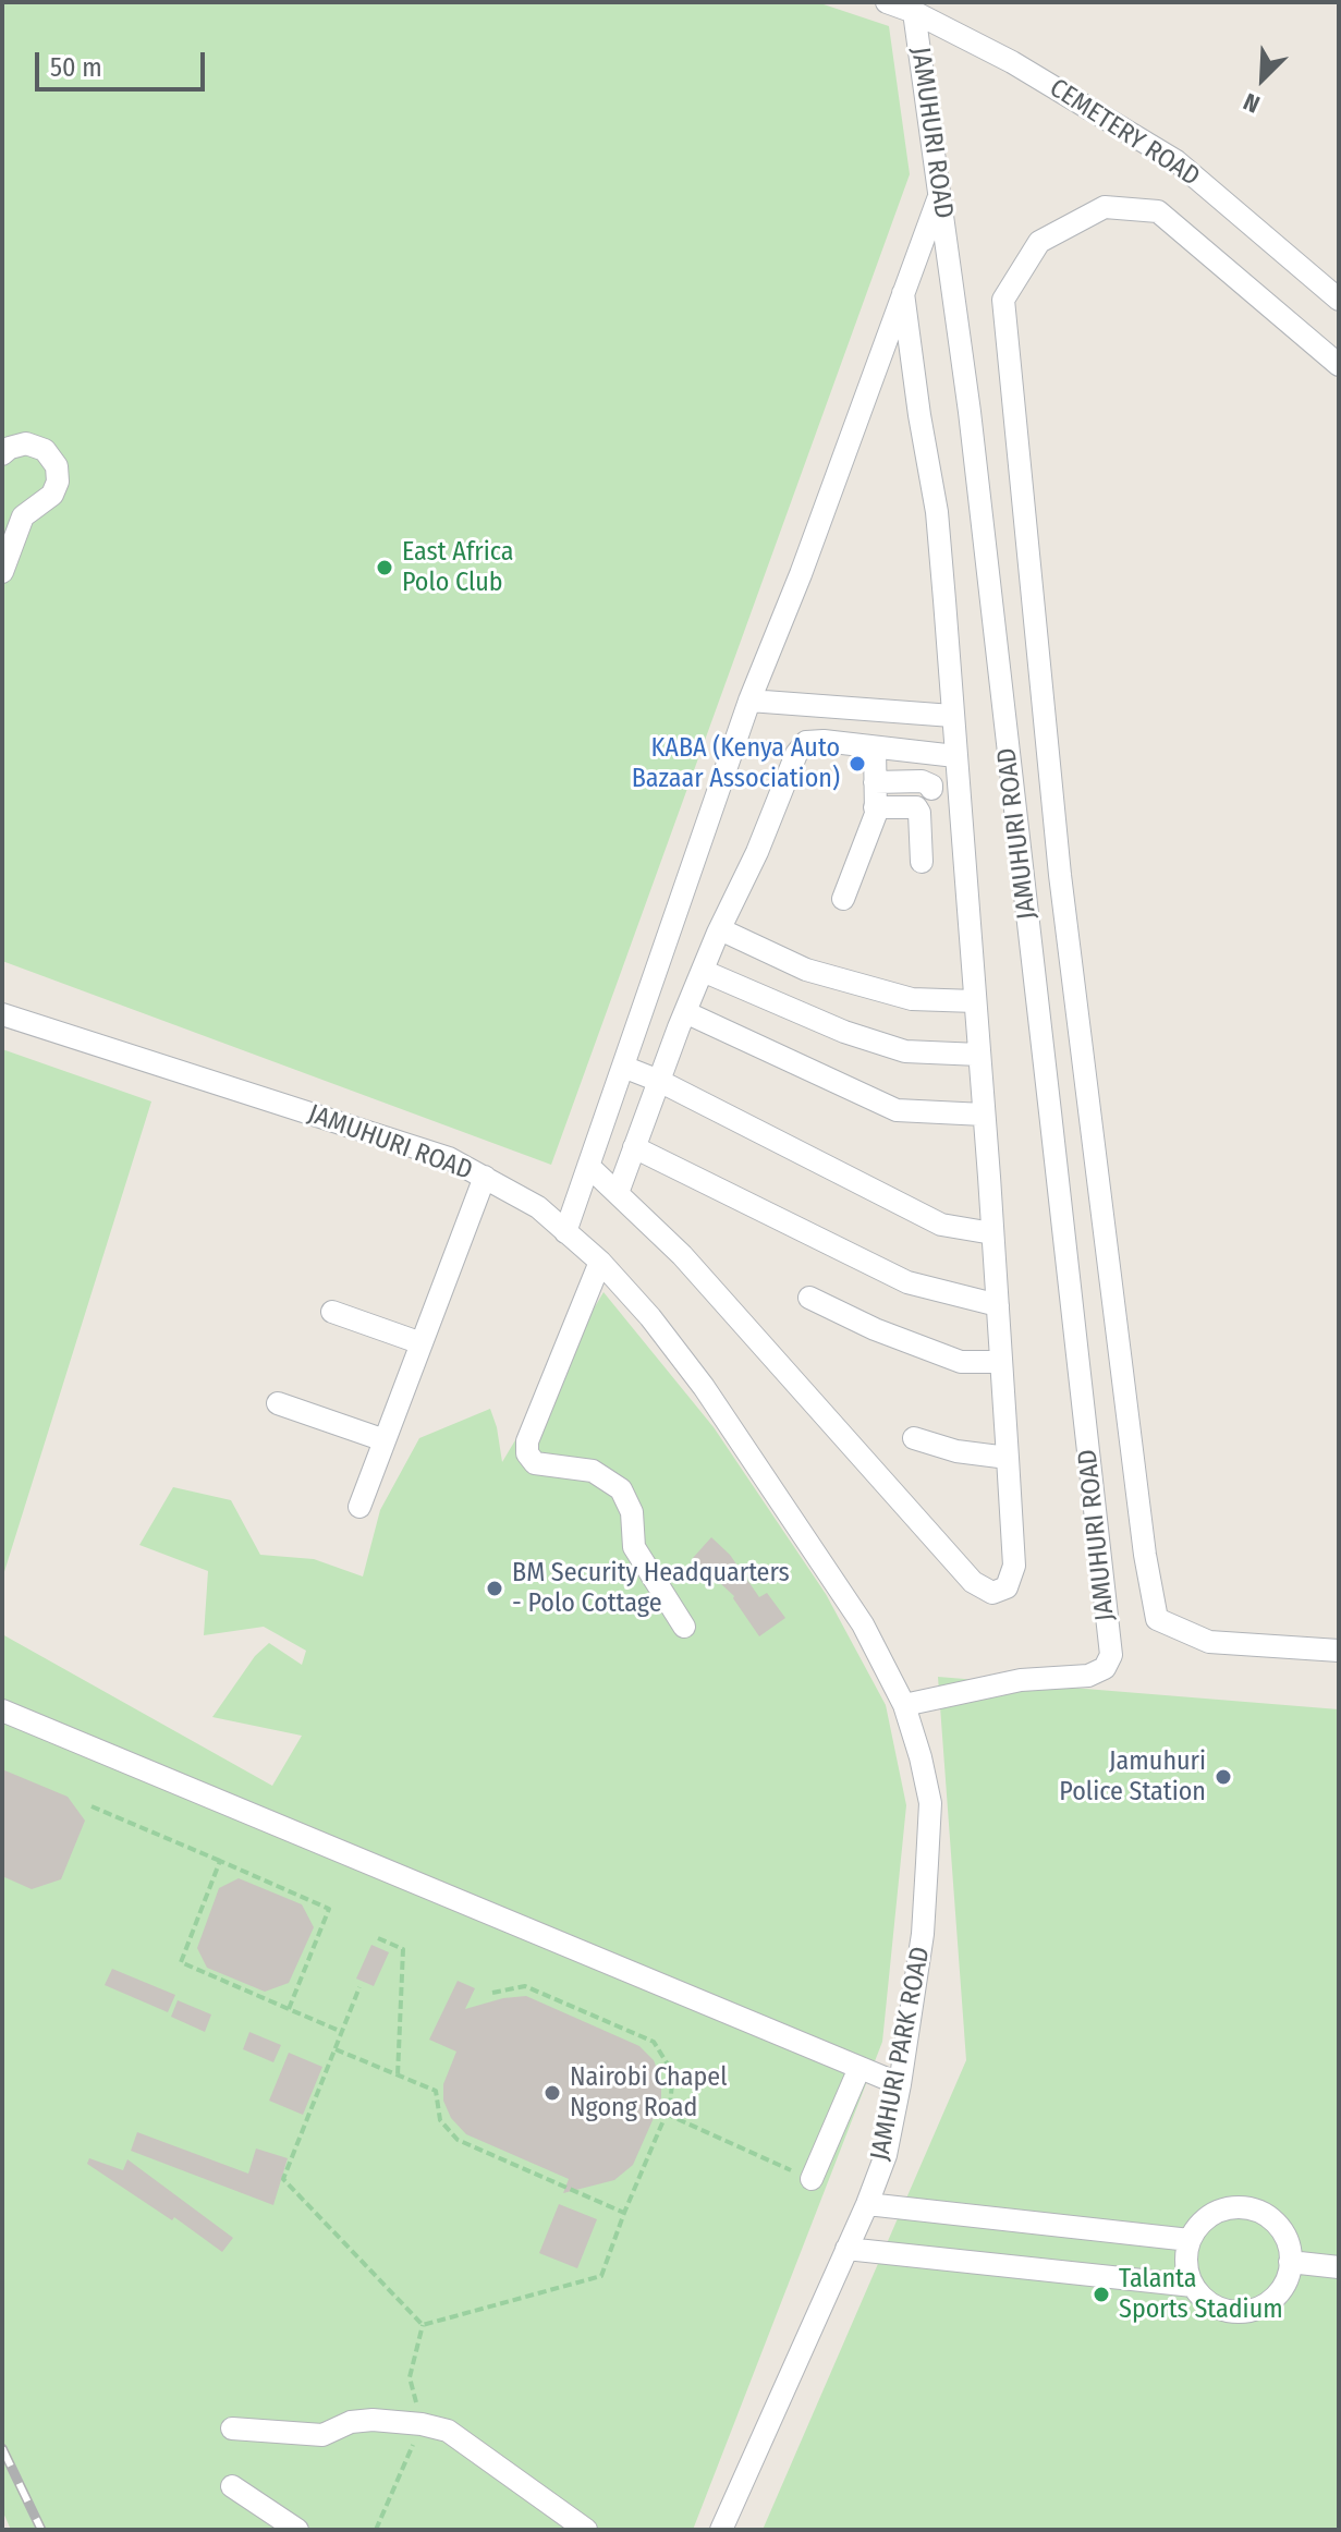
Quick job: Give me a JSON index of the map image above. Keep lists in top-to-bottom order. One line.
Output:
{"streets":{"street":["JAMUHURI ROAD","CEMETERY ROAD","JAMHURI PARK ROAD"]},"crossings":[["JAMUHURI ROAD","CEMETERY ROAD"],["JAMUHURI ROAD","JAMHURI PARK ROAD"]],"places":["East Africa Polo Club","KABA (Kenya Auto Bazaar Association)","BM Security Headquarters - Polo Cottage","Jamuhuri Police Station","Nairobi Chapel Ngong Road","Talanta Sports Stadium"],"scale_bar":"50 m","north":"bottom left"}
